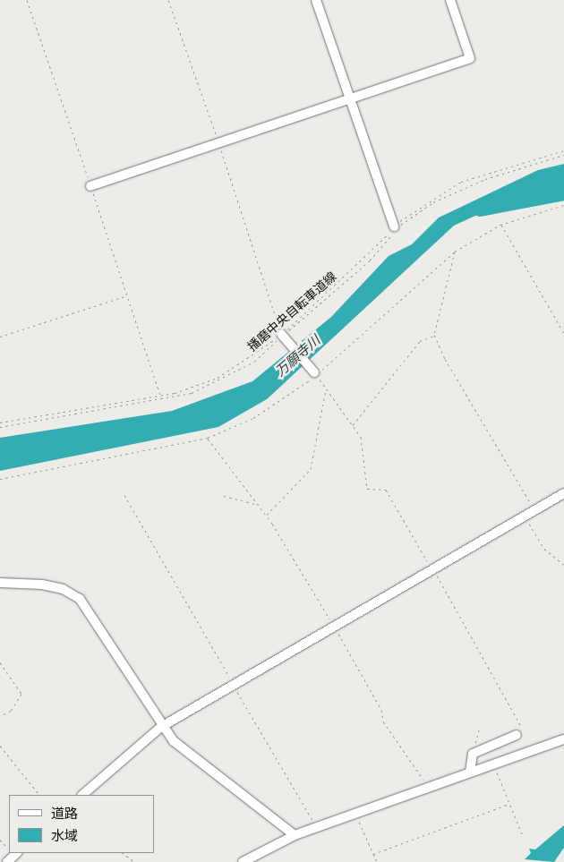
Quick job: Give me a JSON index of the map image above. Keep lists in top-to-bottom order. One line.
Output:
{"streets":{"path":["播磨中央自転車道線"]},"water":["万願寺川"],"legend":["道路","水域"]}
